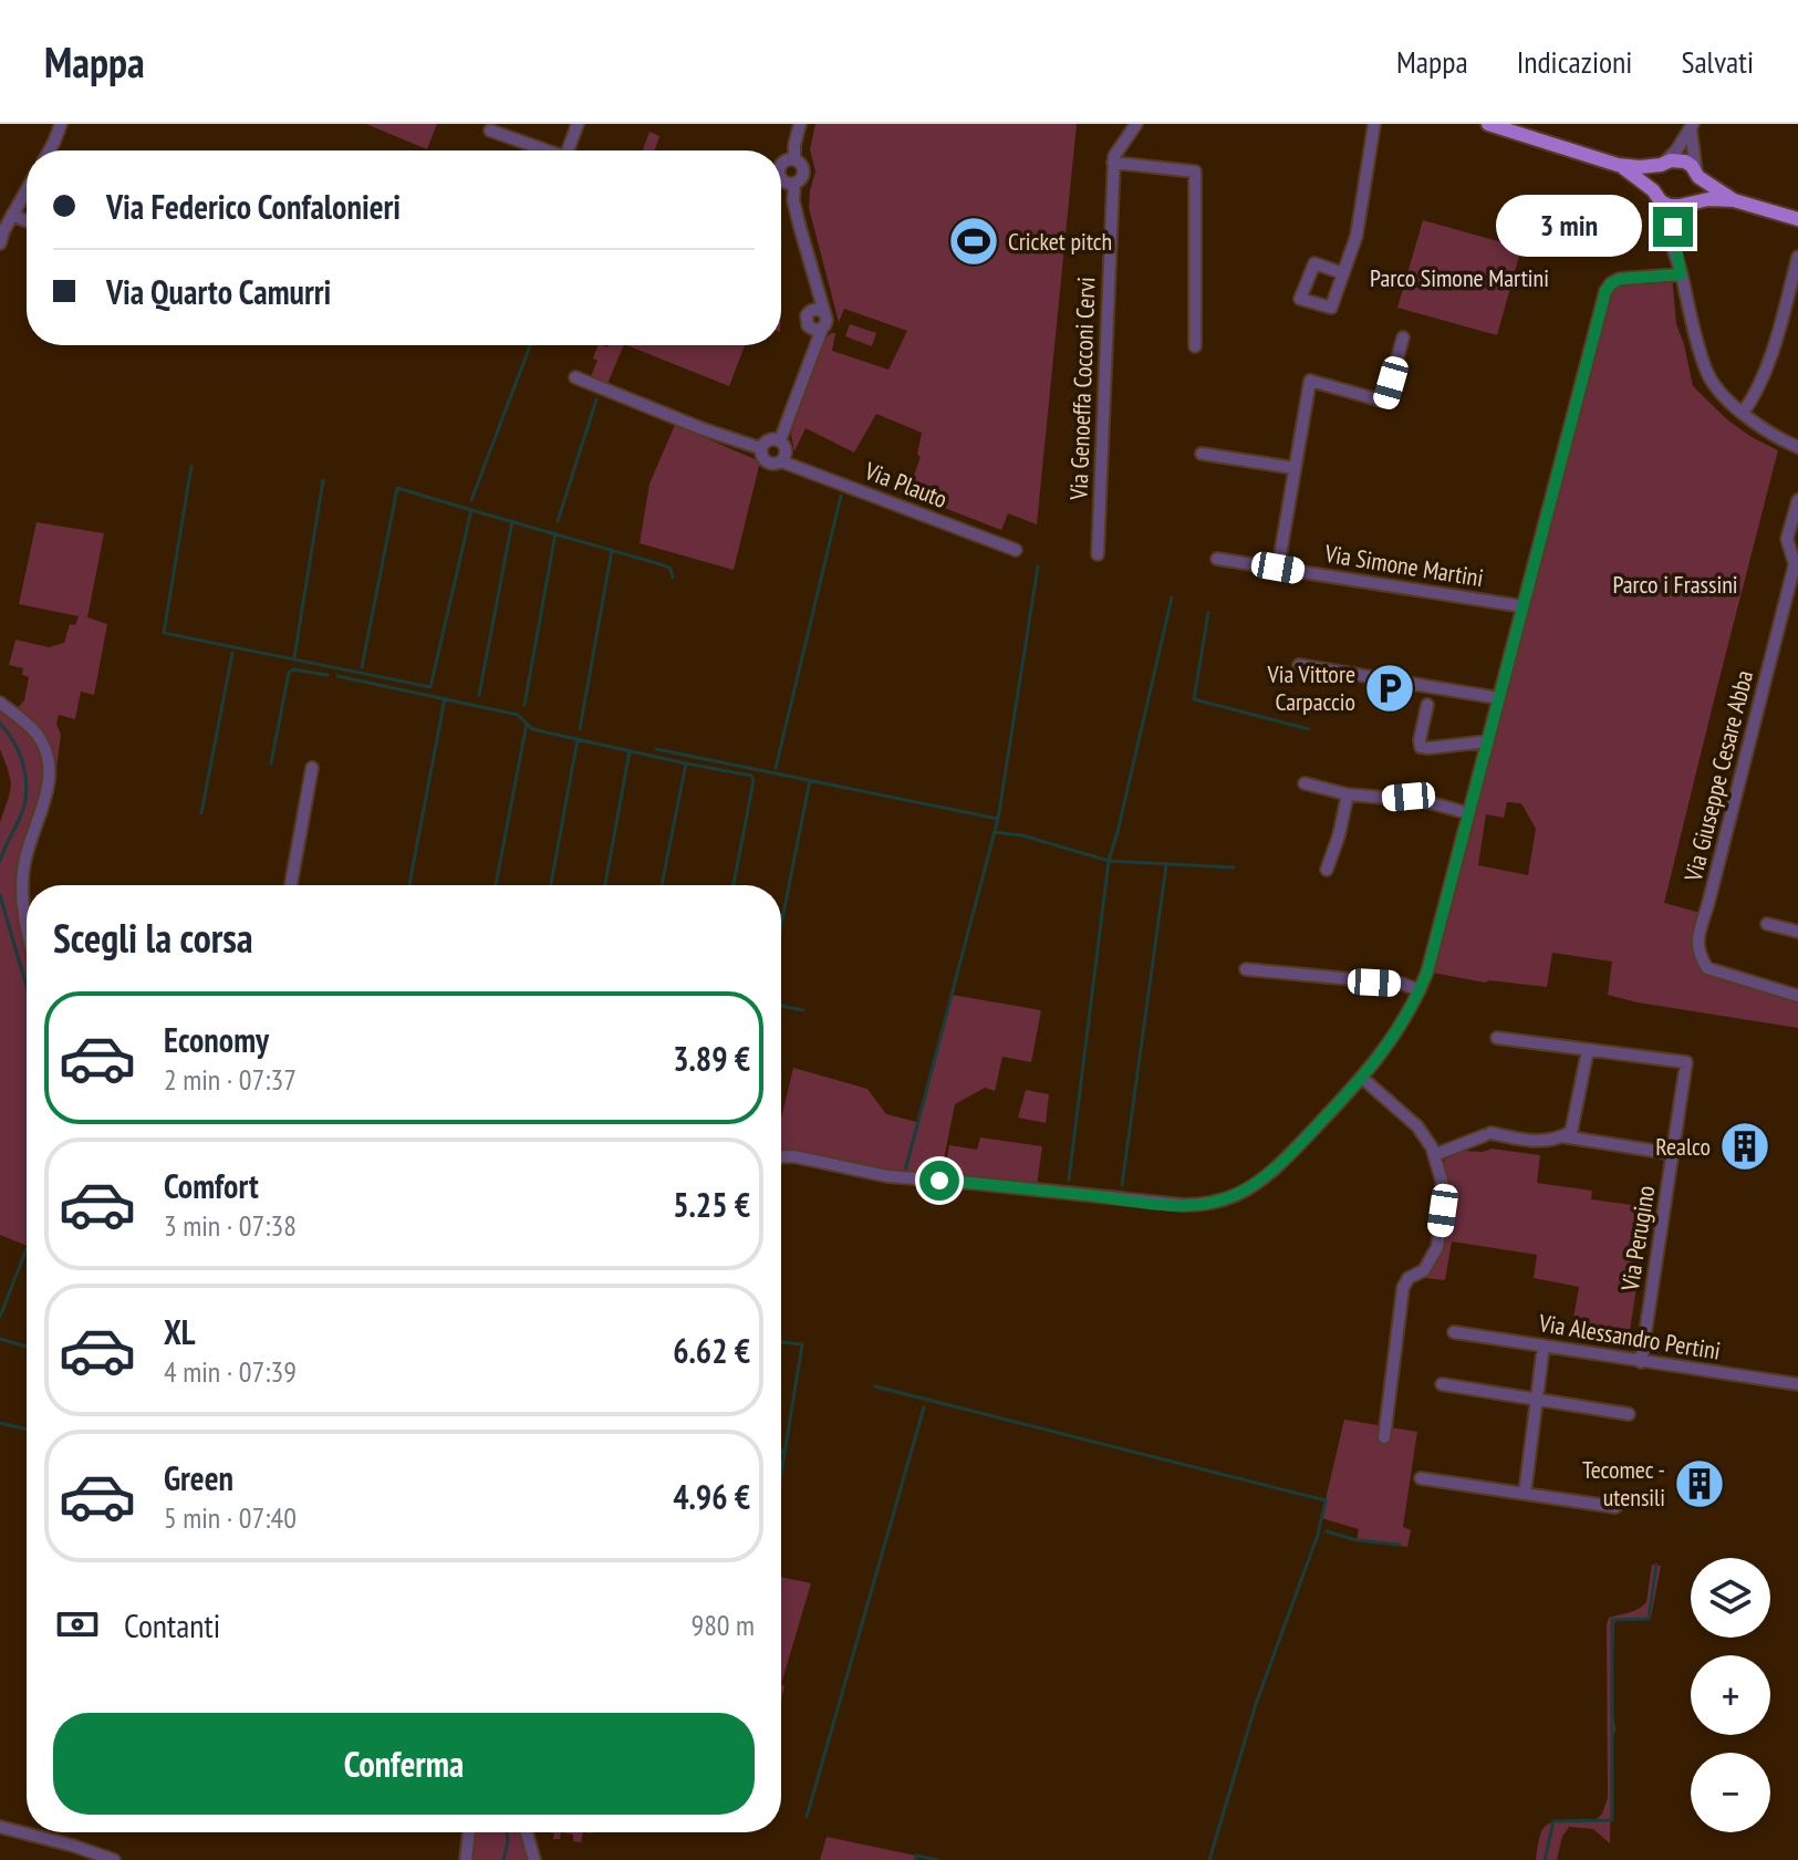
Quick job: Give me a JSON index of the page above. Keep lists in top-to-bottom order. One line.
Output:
{"streets":{"street":["Via Genoeffa Cocconi Cervi","Via Plauto","Via Simone Martini","Via Giuseppe Cesare Abba","Via Perugino","Via Alessandro Pertini"]},"crossings":[["Via Perugino","Via Alessandro Pertini"]],"parks":["Parco Simone Martini","Parco i Frassini"],"places":{"sports":["Cricket pitch"],"parking":["Via Vittore Carpaccio"],"building":["Realco","Tecomec - utensili"]},"page":{"header":"Mappa","nav":["Mappa","Indicazioni","Salvati"],"banner":["Via Federico Confalonieri","Via Quarto Camurri"],"bubble":"3 min","heading":"Scegli la corsa","list":[{"name":"Economy","note":"2 min · 07:37","value":"3.89 €"},{"name":"Comfort","note":"3 min · 07:38","value":"5.25 €"},{"name":"XL","note":"4 min · 07:39","value":"6.62 €"},{"name":"Green","note":"5 min · 07:40","value":"4.96 €"}],"map_buttons":["+","−"],"pay":["Contanti","980 m"],"buttons":"Conferma"}}
